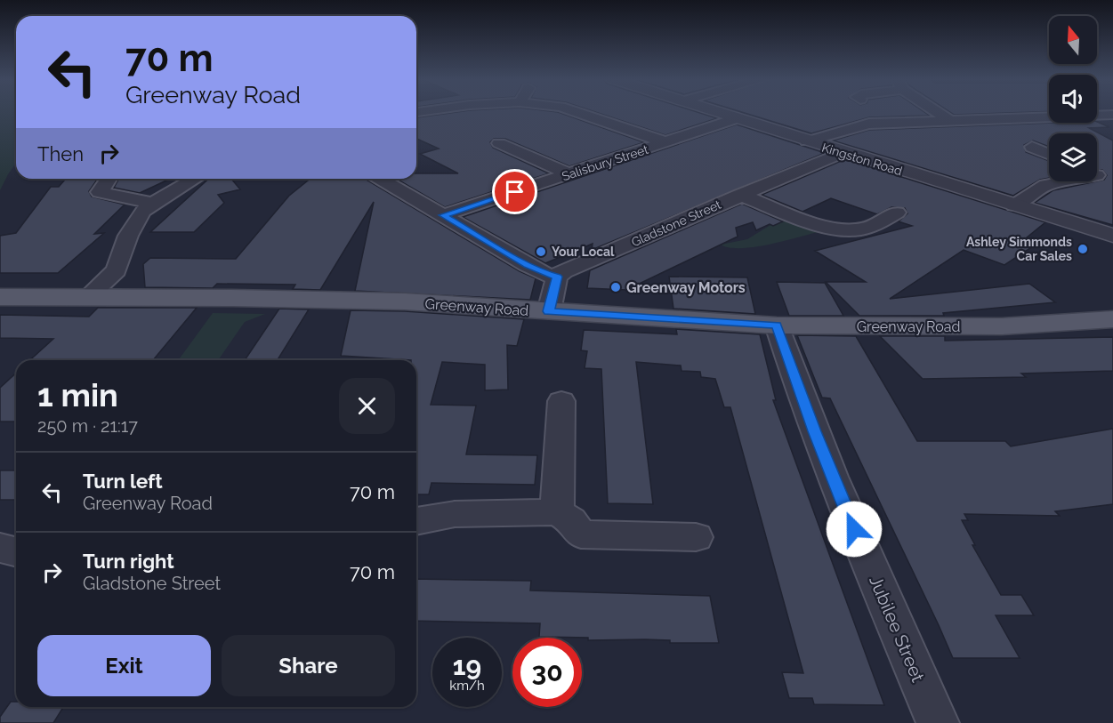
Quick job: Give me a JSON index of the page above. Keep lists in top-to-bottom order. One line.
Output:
{"streets":{"main road":["Greenway Road"],"street":["Kingston Road","Salisbury Street","Gladstone Street","Jubilee Street"]},"crossings":[["Kingston Road","Salisbury Street"],["Kingston Road","Gladstone Street"],["Greenway Road","Jubilee Street"]],"places":["Ashley Simmonds Car Sales","Your Local","Greenway Motors"],"north":"top","page":{"turn":["70 m","Greenway Road"],"then":"Then","heading":["1 min","250 m · 21:17"],"list":[{"name":"Turn left","note":"Greenway Road","value":"70 m"},{"name":"Turn right","note":"Gladstone Street","value":"70 m"}],"buttons":["Exit","Share"],"speed":"19 km/h","limit":"30"}}
